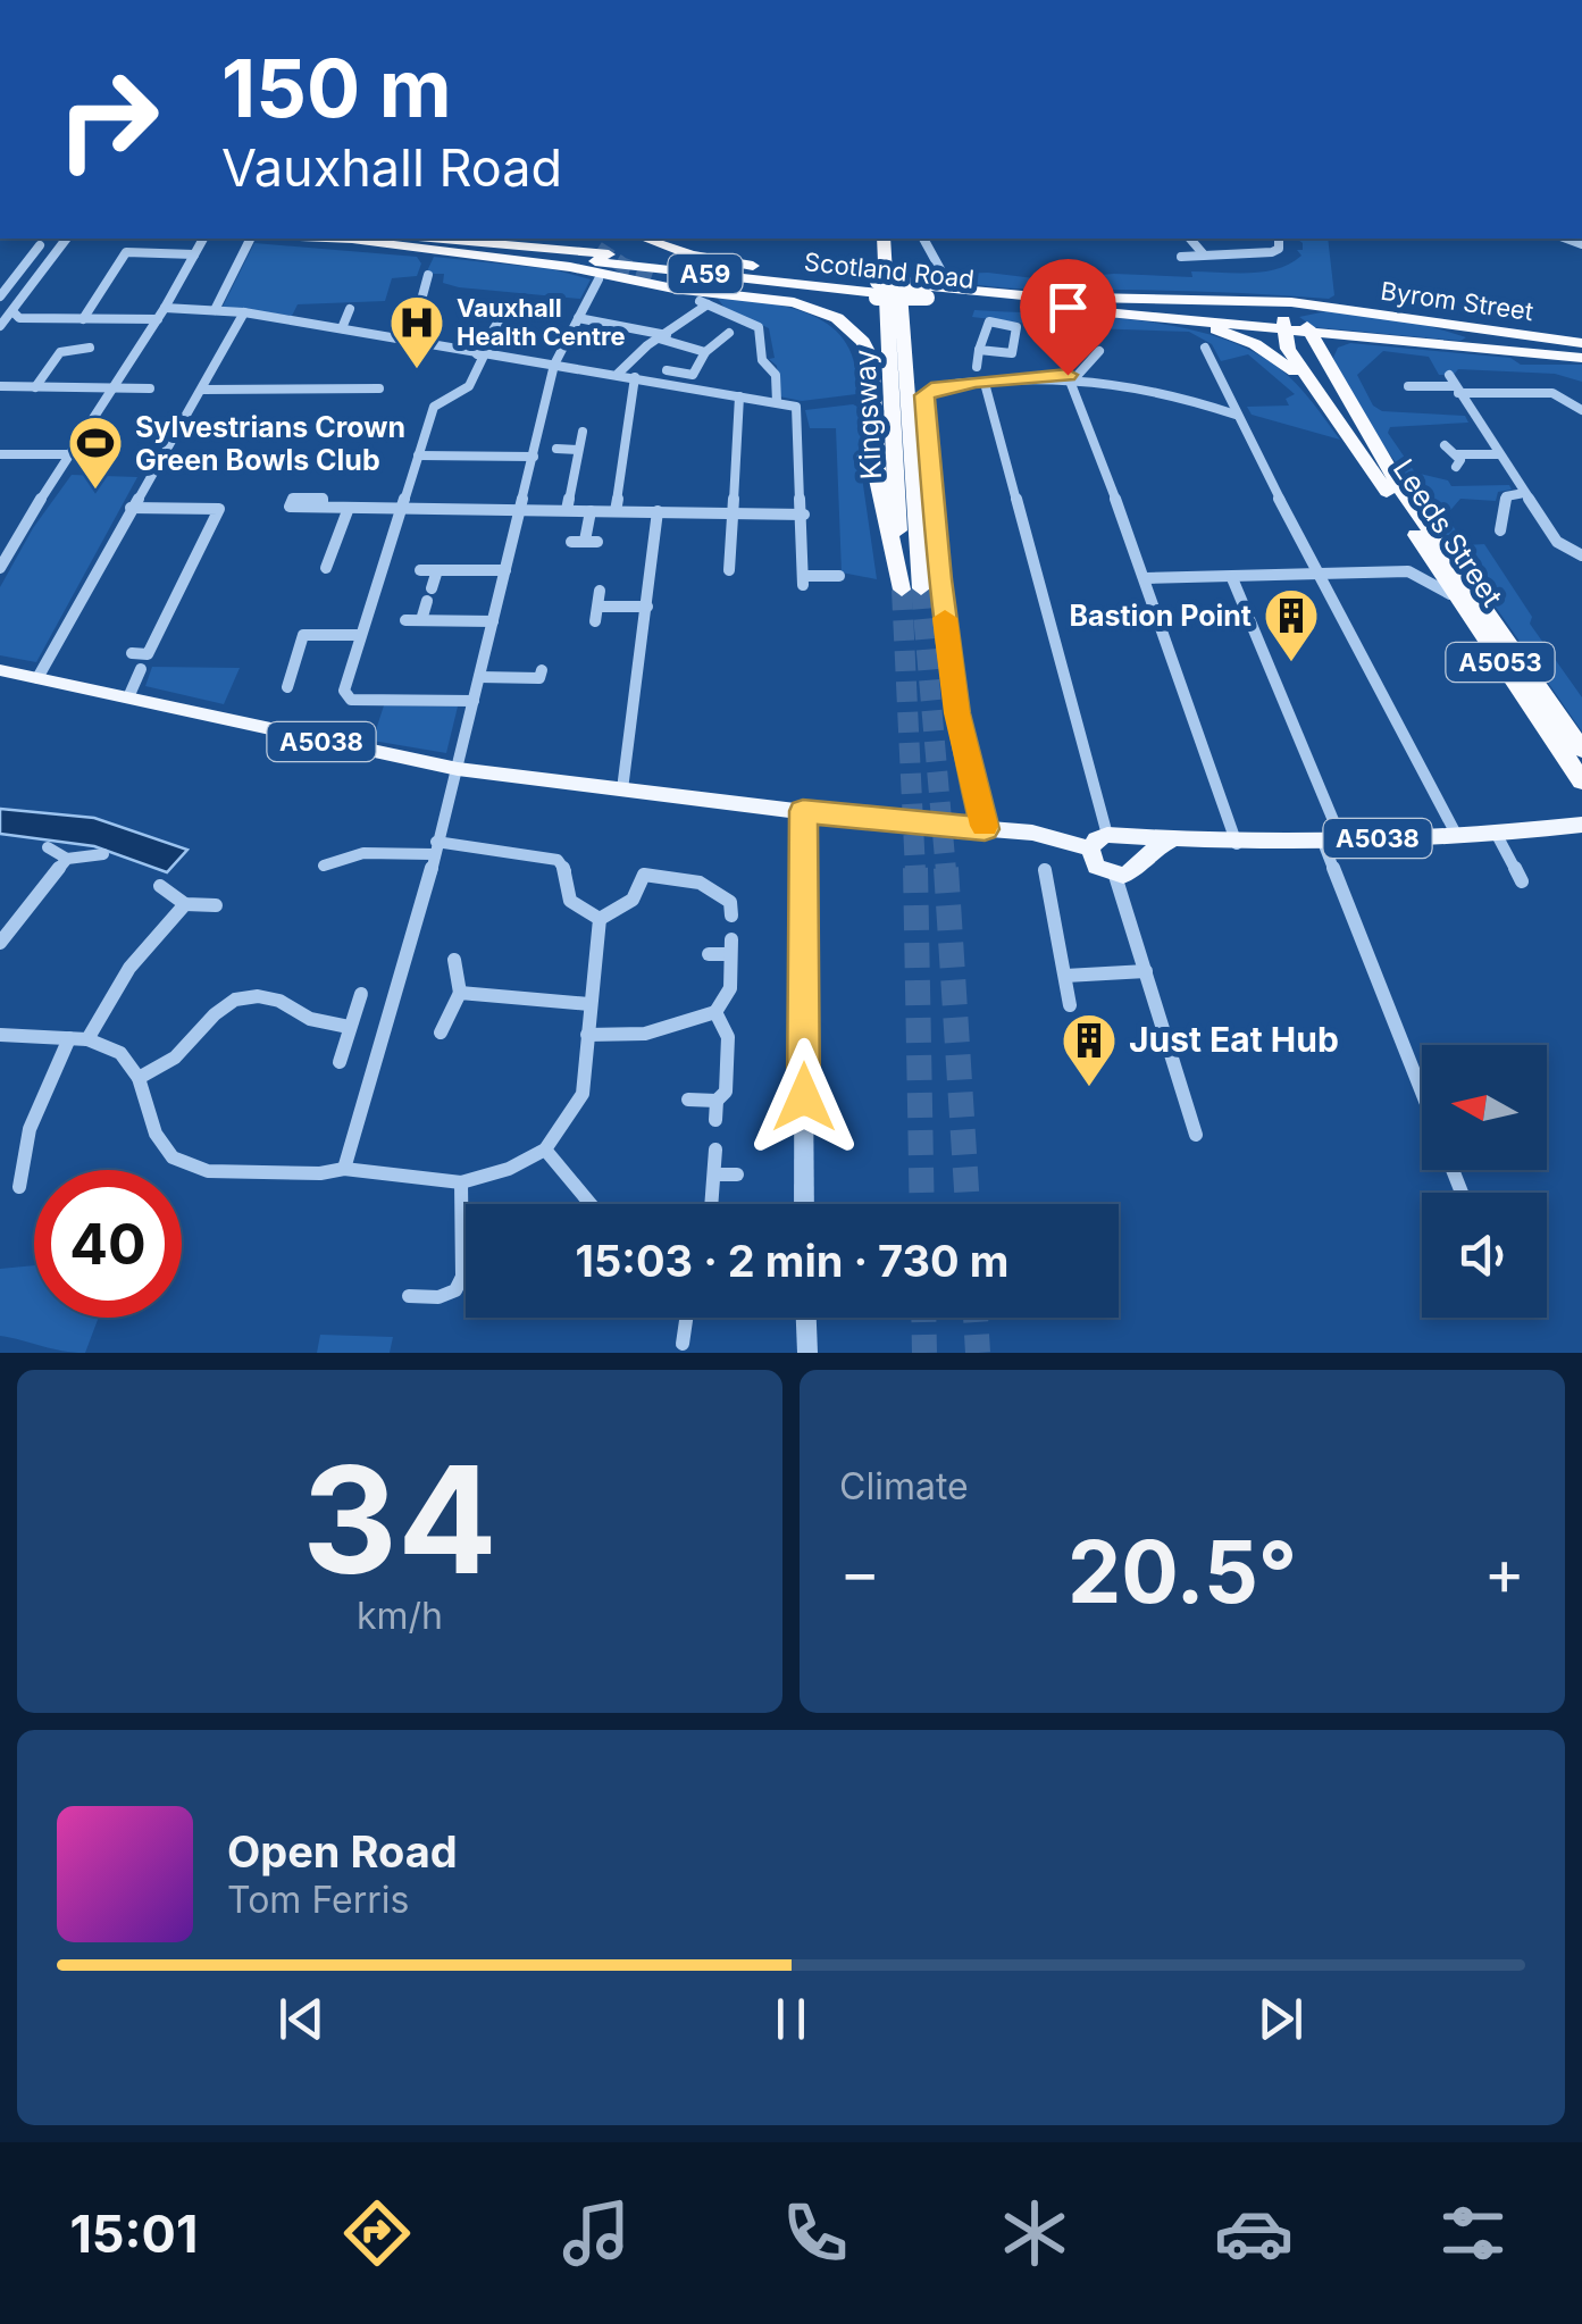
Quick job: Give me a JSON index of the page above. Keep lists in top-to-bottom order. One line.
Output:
{"streets":{"highway":["Scotland Road","A59","Byrom Street","Kingsway","Leeds Street","A5053"],"main road":["A5038"]},"crossings":[["Scotland Road","Byrom Street"],["Scotland Road","Kingsway"],["Scotland Road","Leeds Street"]],"places":{"hospital":["Vauxhall Health Centre"],"sports":["Sylvestrians Crown Green Bowls Club"],"building":["Bastion Point","Just Eat Hub"]},"north":"left","page":{"turn":["150 m","Vauxhall Road"],"limit":"40","trip":"15:03 · 2 min · 730 m","tile":[["34","km/h"],"Climate"],"heat":["−","20.5°","+"],"song":["Open Road","Tom Ferris"],"tabs":"15:01"}}
